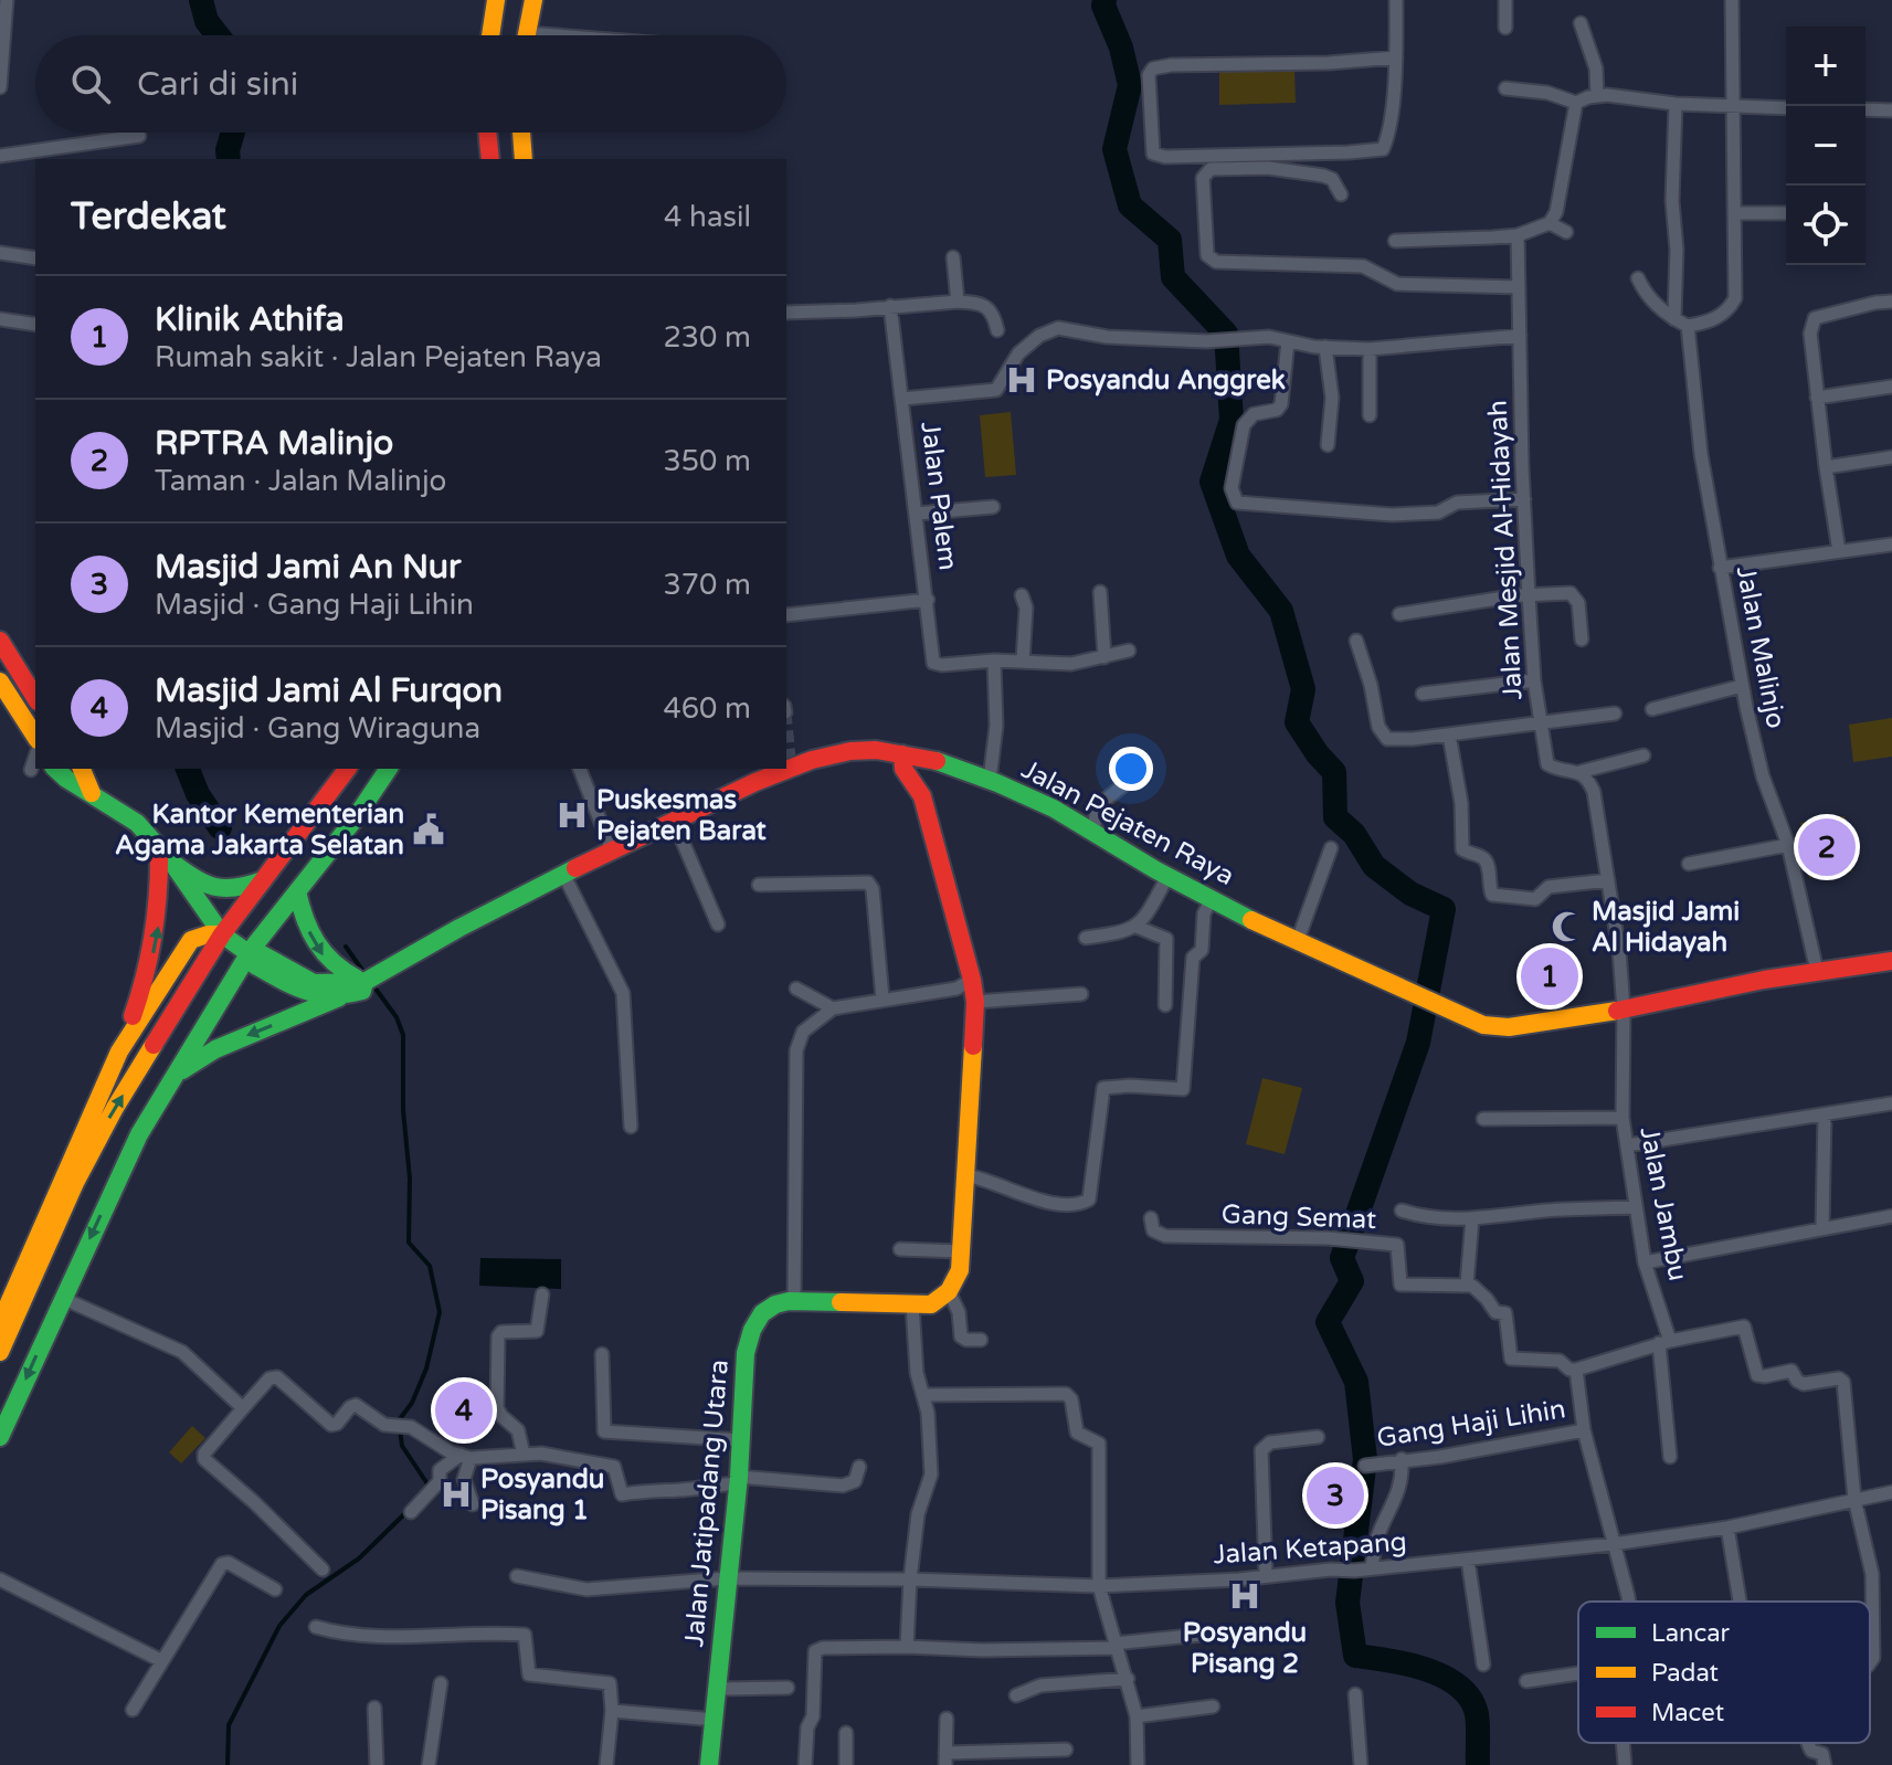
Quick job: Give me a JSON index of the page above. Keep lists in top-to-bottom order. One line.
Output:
{"streets":{"street":["Jalan Palem","Jalan Mesjid Al-Hidayah","Jalan Malinjo","Jalan Pejaten Raya","Jalan Jambu","Gang Semat","Gang Haji Lihin","Jalan Jatipadang Utara","Jalan Ketapang"]},"crossings":[["Jalan Malinjo","Jalan Pejaten Raya"],["Jalan Pejaten Raya","Jalan Jambu"],["Jalan Jatipadang Utara","Jalan Ketapang"]],"places":{"hospital":["Posyandu Anggrek","Puskesmas Pejaten Barat","Posyandu Pisang 1","Posyandu Pisang 2"],"public building":["Kantor Kementerian Agama Jakarta Selatan"],"mosque":["Masjid Jami Al Hidayah"]},"legend":["Lancar","Padat","Macet"],"page":{"map_buttons":["+","−"],"search":"Cari di sini","heading":["Terdekat","4 hasil"],"list":[{"mark":"1","name":"Klinik Athifa","note":"Rumah sakit · Jalan Pejaten Raya","value":"230 m"},{"mark":"2","name":"RPTRA Malinjo","note":"Taman · Jalan Malinjo","value":"350 m"},{"mark":"3","name":"Masjid Jami An Nur","note":"Masjid · Gang Haji Lihin","value":"370 m"},{"mark":"4","name":"Masjid Jami Al Furqon","note":"Masjid · Gang Wiraguna","value":"460 m"}],"pins":["2","1","4","3"]}}
